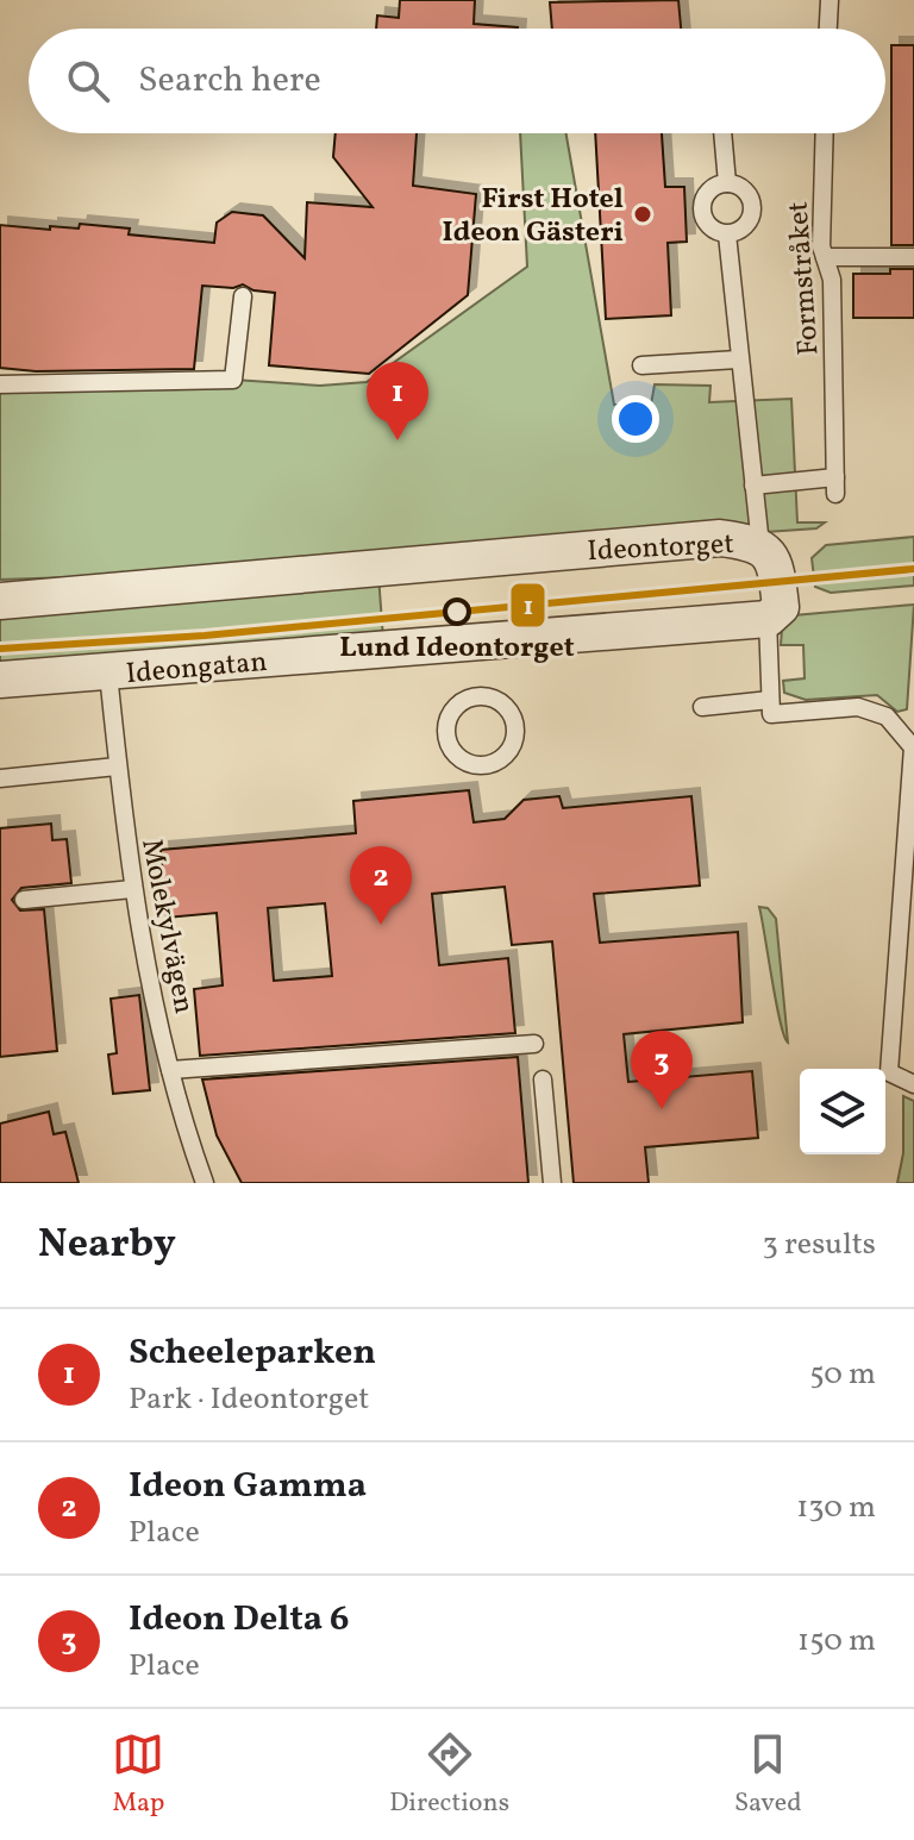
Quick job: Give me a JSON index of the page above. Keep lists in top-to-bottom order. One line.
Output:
{"streets":{"street":["Ideontorget","Ideongatan"],"lane":["Formstråket","Molekylvägen"]},"crossings":[["Ideontorget","Ideongatan"],["Ideongatan","Molekylvägen"]],"places":["First Hotel Ideon Gästeri","Lund Ideontorget"],"lines":["transit line 1"],"page":{"search":"Search here","pins":["1","2","3"],"heading":["Nearby","3 results"],"list":[{"mark":"1","name":"Scheeleparken","note":"Park · Ideontorget","value":"50 m"},{"mark":"2","name":"Ideon Gamma","note":"Place","value":"130 m"},{"mark":"3","name":"Ideon Delta 6","note":"Place","value":"150 m"}],"nav":["Map","Directions","Saved"]}}
